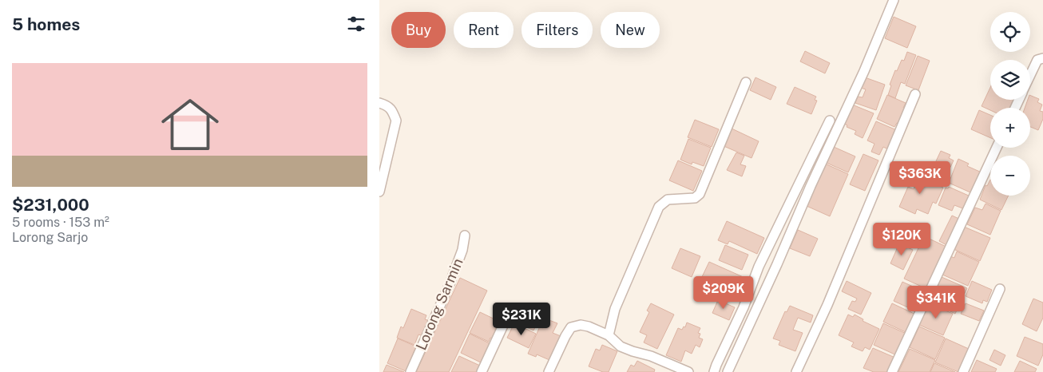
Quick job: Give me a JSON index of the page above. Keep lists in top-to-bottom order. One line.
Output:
{"streets":{"street":["Lorong Sarmin"]},"page":{"heading":"5 homes","map_buttons":["+","−"],"chip":["Buy","Rent","Filters","New"],"list":[{"name":"$231,000","note":"5 rooms · 153 m² · Lorong Sarjo"}],"price":["$363K","$120K","$209K","$341K","$231K"]}}
